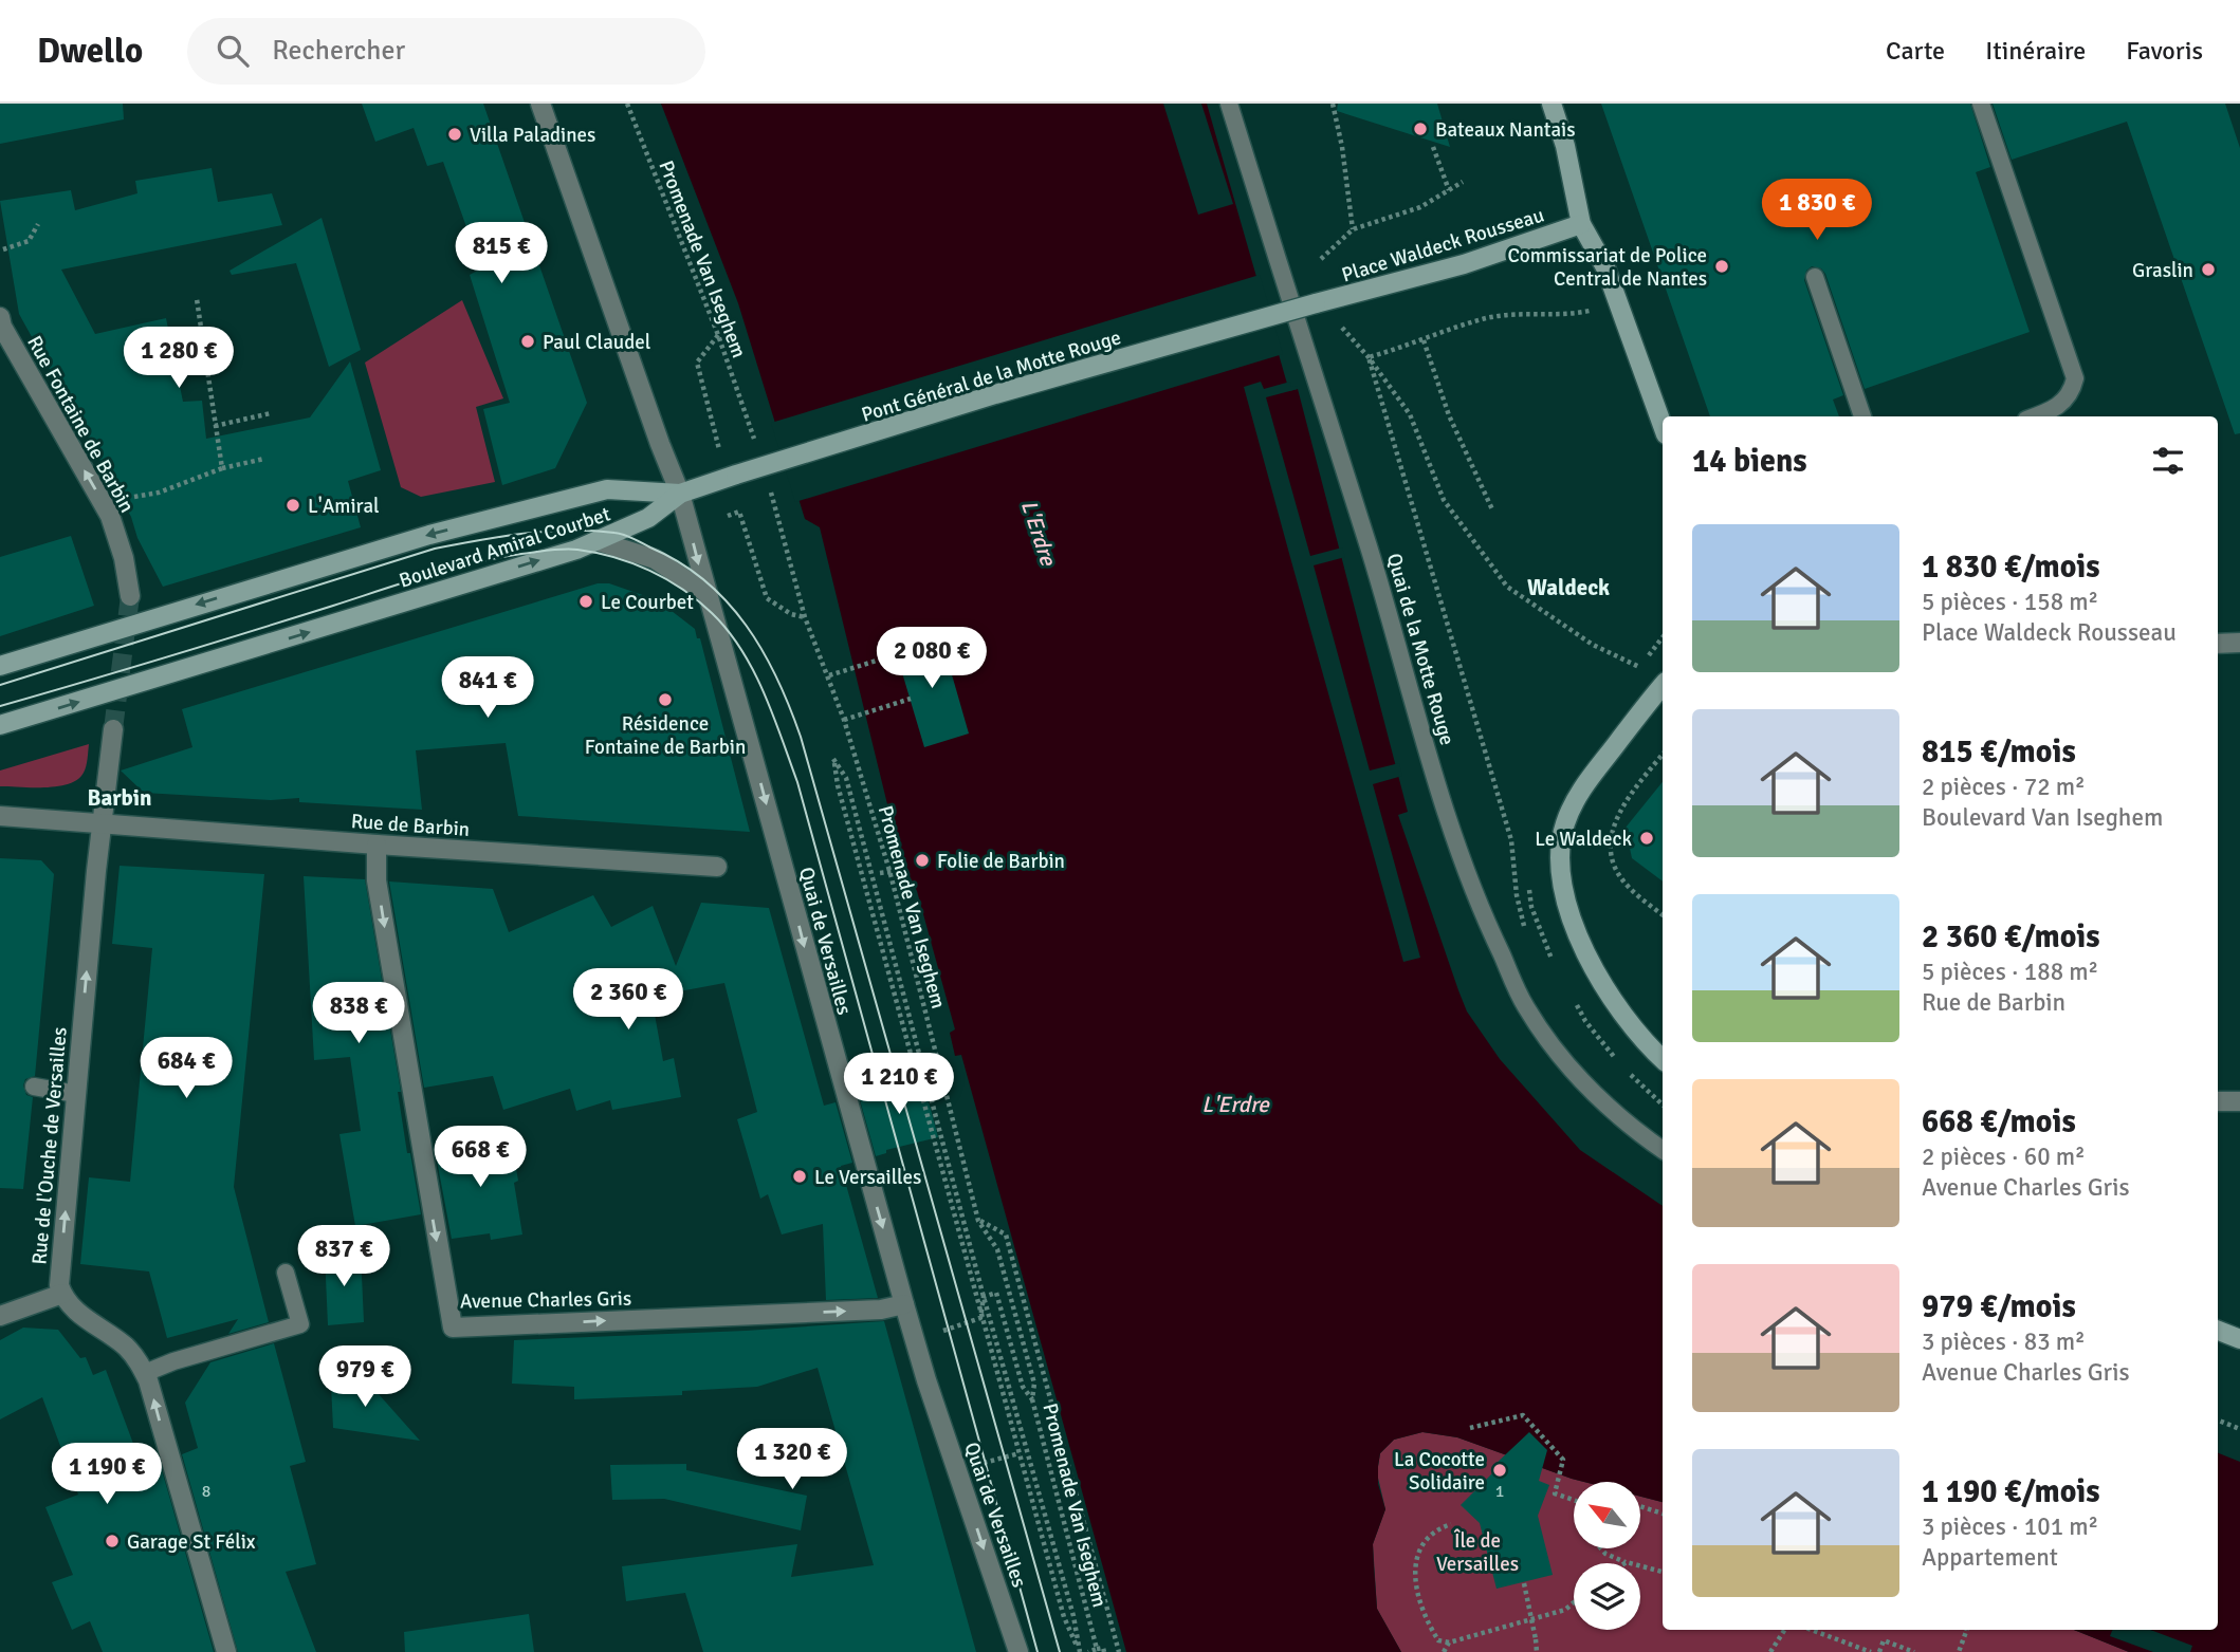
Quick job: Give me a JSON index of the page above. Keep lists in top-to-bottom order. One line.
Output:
{"streets":{"street":["Place Waldeck Rousseau","Pont Général de la Motte Rouge","Rue Fontaine de Barbin","Boulevard Amiral Courbet","Rue de Barbin","Quai de Versailles","Rue de l'Ouche de Versailles","Avenue Charles Gris"],"lane":["Quai de la Motte Rouge"],"path":["Promenade Van Iseghem"]},"crossings":[["Place Waldeck Rousseau","Pont Général de la Motte Rouge"],["Pont Général de la Motte Rouge","Boulevard Amiral Courbet"],["Pont Général de la Motte Rouge","Quai de Versailles"],["Boulevard Amiral Courbet","Quai de Versailles"],["Rue de Barbin","Rue de l'Ouche de Versailles"],["Rue de Barbin","Avenue Charles Gris"],["Quai de Versailles","Avenue Charles Gris"]],"one_way":["Rue Fontaine de Barbin","Quai de Versailles","Rue de l'Ouche de Versailles"],"districts":["Waldeck","Barbin"],"water":["L'Erdre"],"parks":["Île de Versailles"],"places":["Bateaux Nantais","Villa Paladines","Commissariat de Police Central de Nantes","Graslin","Paul Claudel","L'Amiral","Le Courbet","Résidence Fontaine de Barbin","Le Waldeck","Folie de Barbin","Le Versailles","La Cocotte Solidaire","Garage St Félix"],"house_numbers":["8","1"],"north":"top left","page":{"header":"Dwello","search":"Rechercher","nav":["Carte","Itinéraire","Favoris"],"price":["1 830 €","815 €","1 280 €","2 080 €","841 €","2 360 €","838 €","684 €","1 210 €","668 €","837 €","979 €","1 320 €","1 190 €"],"heading":"14 biens","list":[{"name":"1 830 €/mois","note":"5 pièces · 158 m² · Place Waldeck Rousseau"},{"name":"815 €/mois","note":"2 pièces · 72 m² · Boulevard Van Iseghem"},{"name":"2 360 €/mois","note":"5 pièces · 188 m² · Rue de Barbin"},{"name":"668 €/mois","note":"2 pièces · 60 m² · Avenue Charles Gris"},{"name":"979 €/mois","note":"3 pièces · 83 m² · Avenue Charles Gris"},{"name":"1 190 €/mois","note":"3 pièces · 101 m² · Appartement"}]}}
